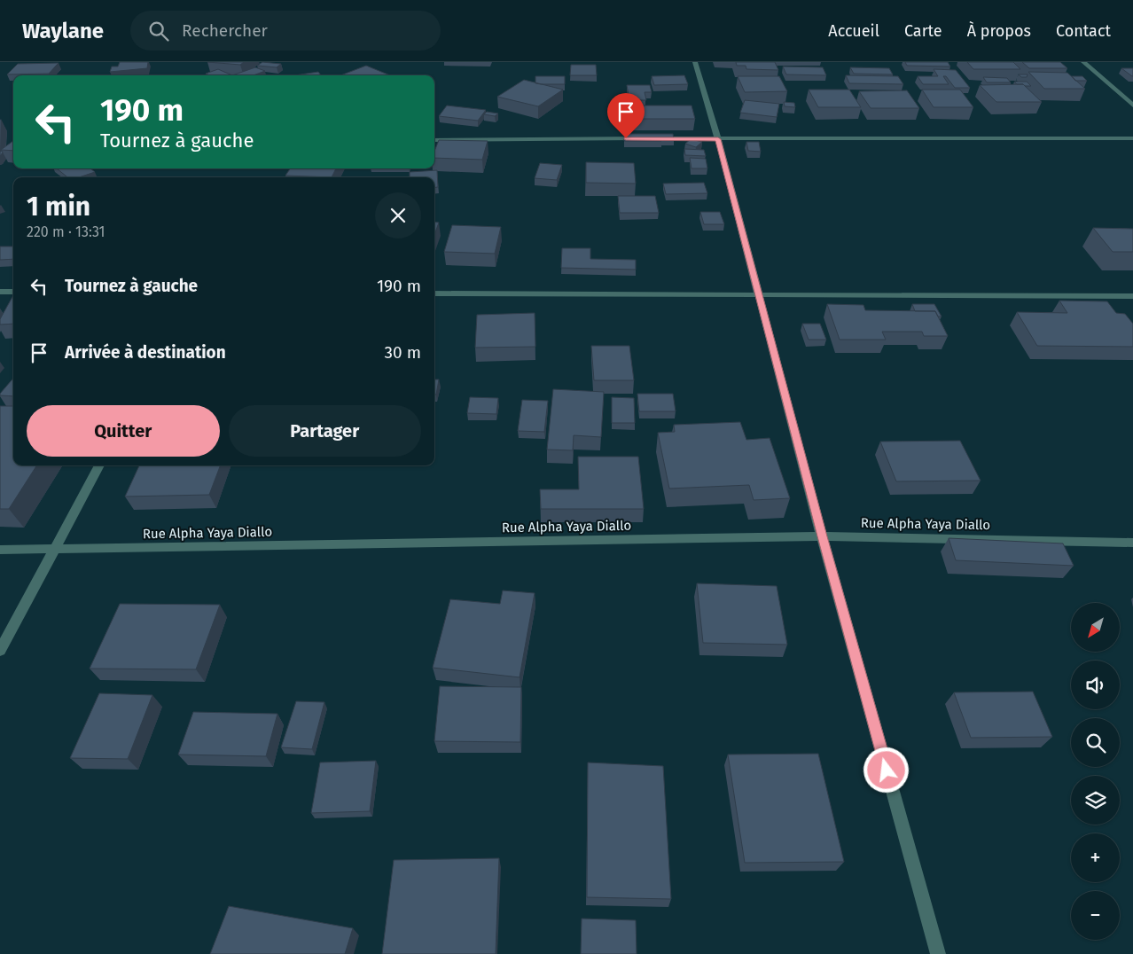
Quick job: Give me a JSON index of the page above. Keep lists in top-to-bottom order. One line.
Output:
{"streets":{"street":["Rue Alpha Yaya Diallo"]},"north":"bottom left","page":{"header":"Waylane","search":"Rechercher","nav":["Accueil","Carte","À propos","Contact"],"turn":["190 m","Tournez à gauche"],"heading":["1 min","220 m · 13:31"],"list":[{"name":"Tournez à gauche","value":"190 m"},{"name":"Arrivée à destination","value":"30 m"}],"buttons":["Quitter","Partager"],"map_buttons":["+","−"]}}
